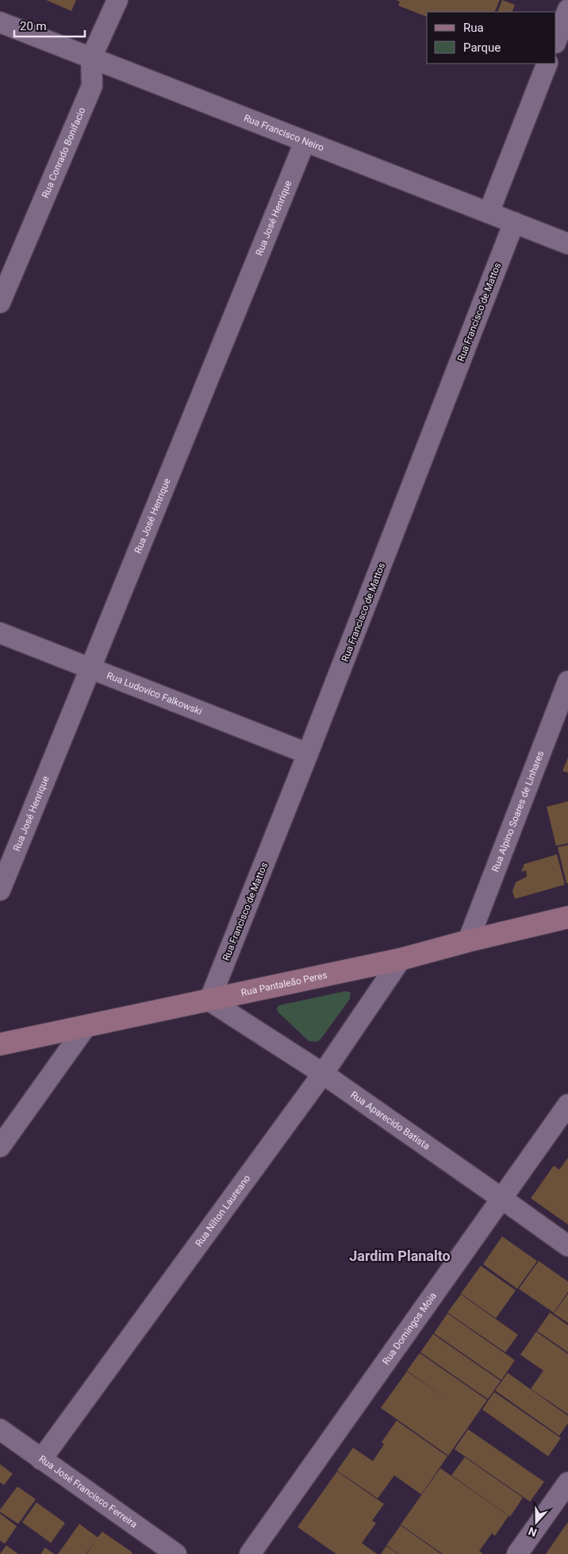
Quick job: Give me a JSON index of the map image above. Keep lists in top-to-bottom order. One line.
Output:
{"streets":{"street":["Rua Francisco Neiro","Rua Conrado Bonifacio","Rua José Henrique","Rua Francisco de Mattos","Rua Ludovico Falkowski","Rua Alpino Soares de Linhares","Rua Pantaleão Peres","Rua Aparecido Batista","Rua Nilton Laureano","Rua Domingos Moia","Rua José Francisco Ferreira"]},"crossings":[["Rua Francisco Neiro","Rua Conrado Bonifacio"],["Rua Francisco Neiro","Rua José Henrique"],["Rua Francisco Neiro","Rua Francisco de Mattos"],["Rua José Henrique","Rua Ludovico Falkowski"],["Rua Francisco de Mattos","Rua Ludovico Falkowski"],["Rua Francisco de Mattos","Rua Pantaleão Peres"],["Rua Francisco de Mattos","Rua Aparecido Batista"],["Rua Alpino Soares de Linhares","Rua Pantaleão Peres"],["Rua Pantaleão Peres","Rua Aparecido Batista"],["Rua Pantaleão Peres","Rua Nilton Laureano"],["Rua Aparecido Batista","Rua Nilton Laureano"],["Rua Aparecido Batista","Rua Domingos Moia"],["Rua Nilton Laureano","Rua José Francisco Ferreira"]],"districts":["Jardim Planalto"],"legend":["Rua","Parque"],"scale_bar":"20 m","north":"bottom"}
